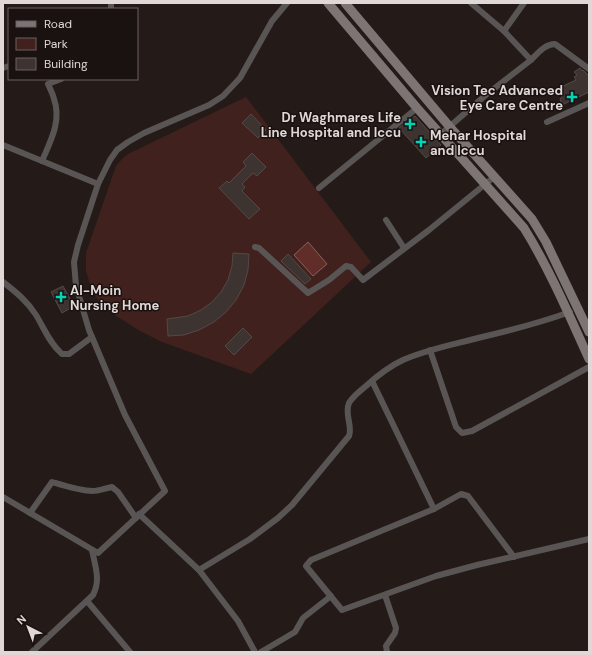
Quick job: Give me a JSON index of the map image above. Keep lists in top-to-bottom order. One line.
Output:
{"places":{"health":["Vision Tec Advanced Eye Care Centre","Dr Waghmares Life Line Hospital and Iccu","Mehar Hospital and Iccu","Al-Moin Nursing Home"]},"legend":["Road","Park","Building"],"north":"top left"}
